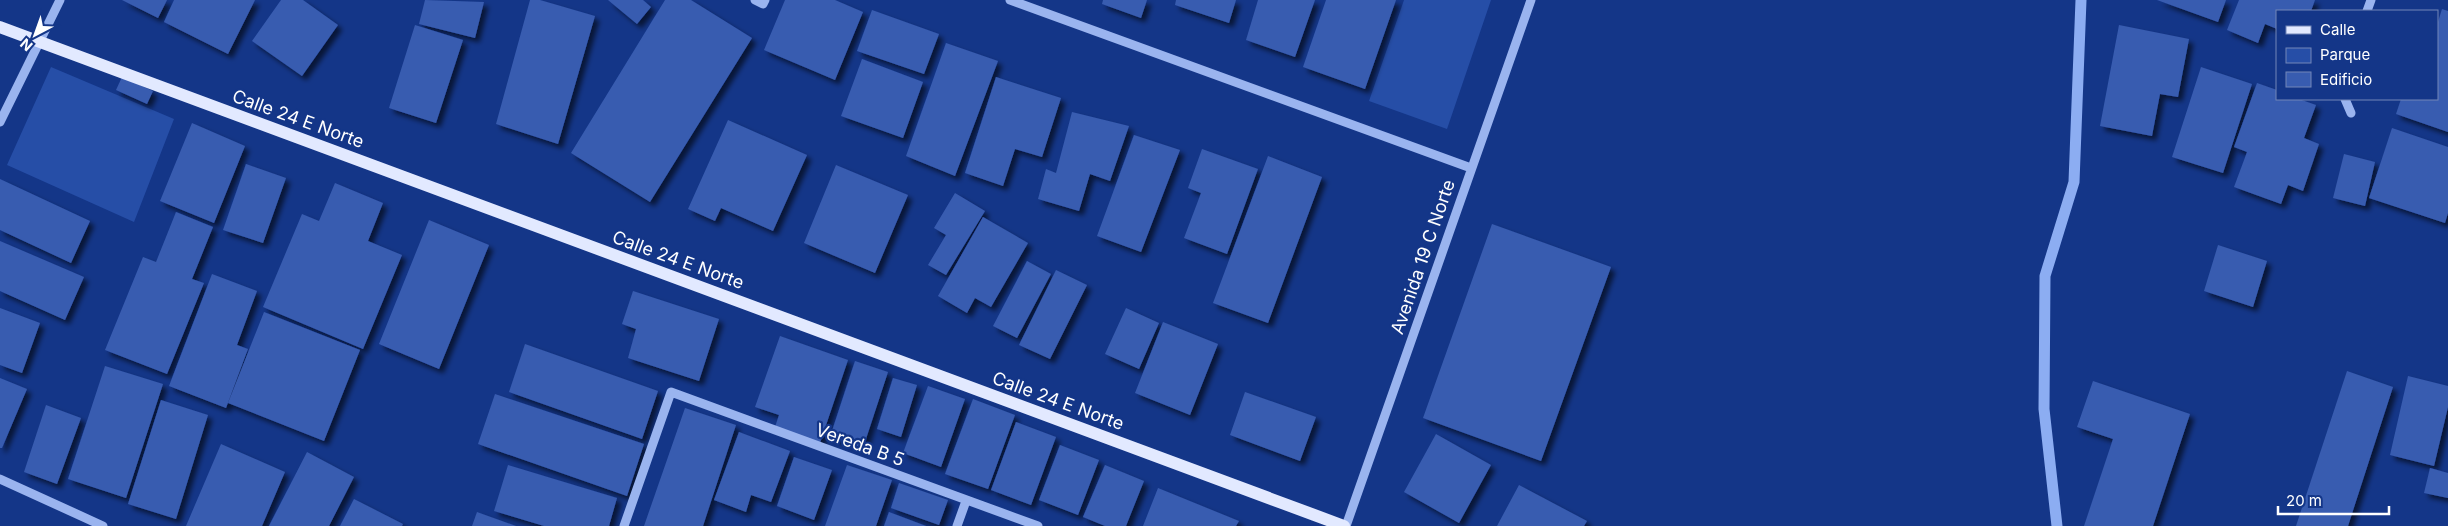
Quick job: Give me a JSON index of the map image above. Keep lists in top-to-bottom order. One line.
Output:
{"streets":{"main road":["Calle 24 E Norte"],"street":["Avenida 19 C Norte","Vereda B 5"]},"crossings":[["Calle 24 E Norte","Avenida 19 C Norte"]],"legend":["Calle","Parque","Edificio"],"scale_bar":"20 m","north":"bottom left"}
